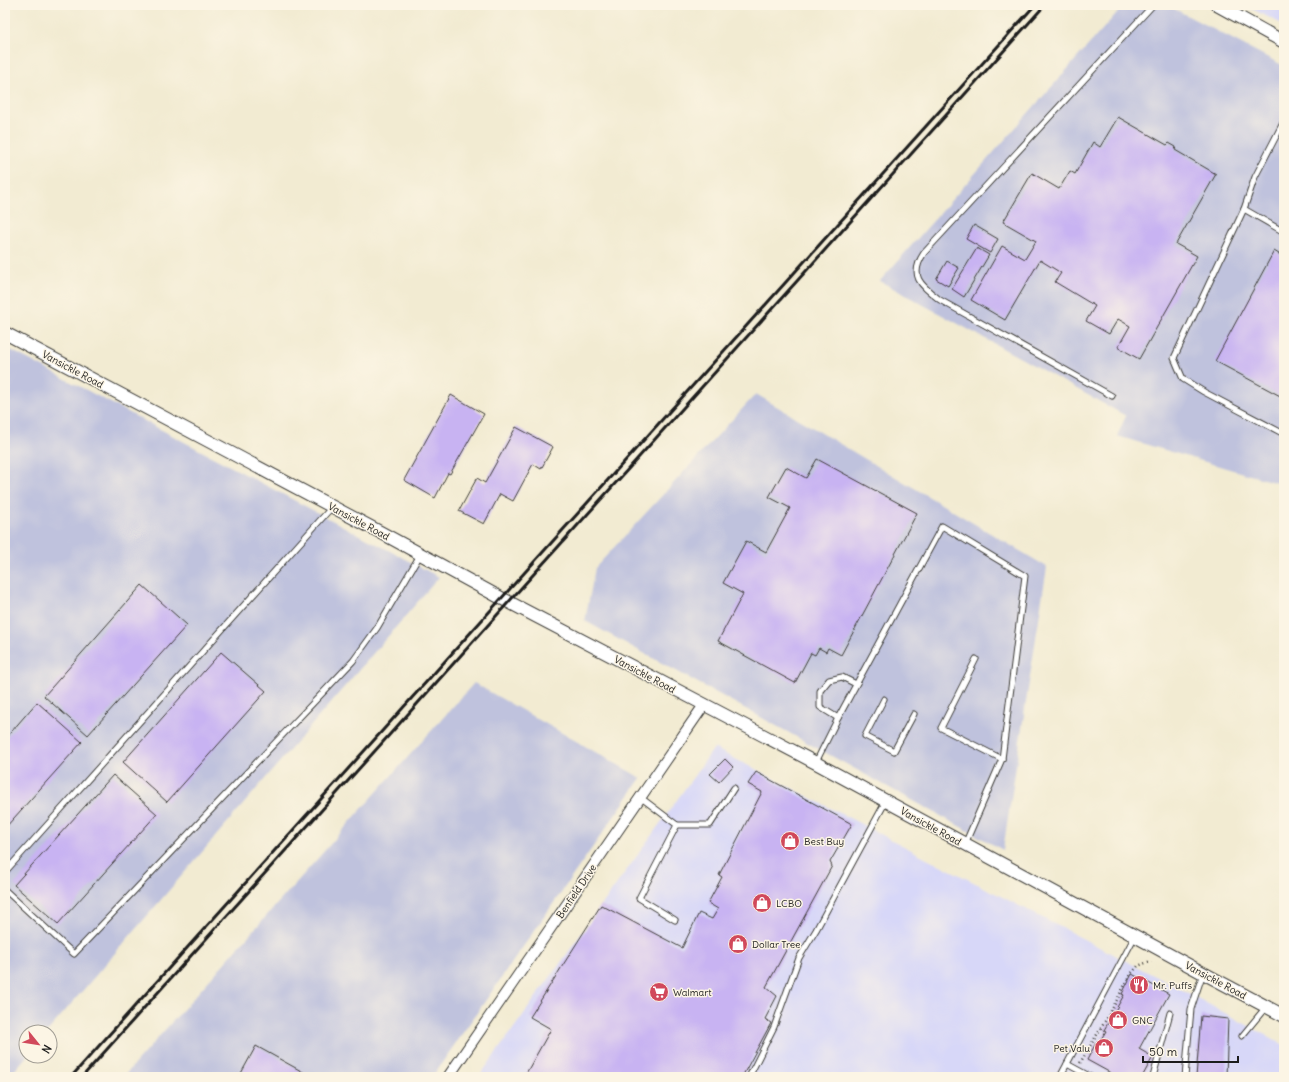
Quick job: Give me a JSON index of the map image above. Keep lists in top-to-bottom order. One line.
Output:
{"streets":{"street":["Vansickle Road","Benfield Drive"]},"crossings":[["Vansickle Road","Benfield Drive"]],"places":{"shop":["Best Buy","LCBO","Dollar Tree","GNC","Pet Valu"],"restaurant":["Mr. Puffs"],"supermarket":["Walmart"]},"scale_bar":"50 m","north":"bottom right"}
